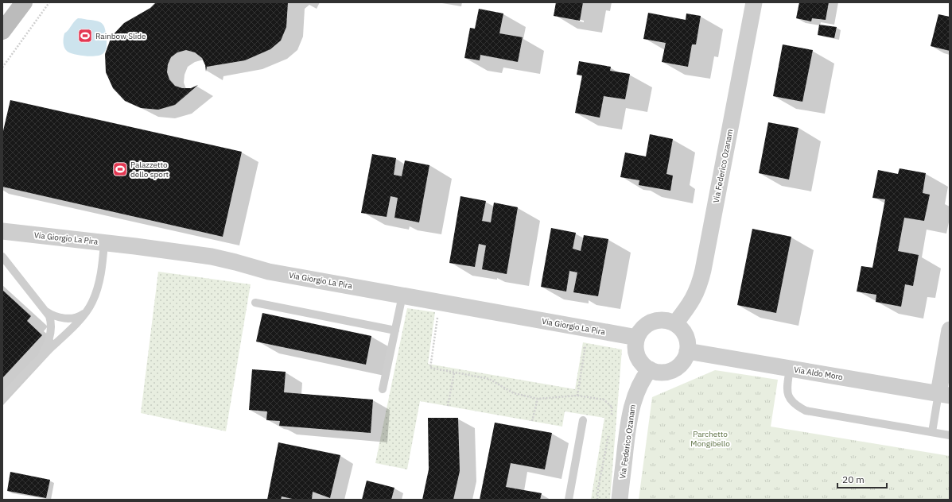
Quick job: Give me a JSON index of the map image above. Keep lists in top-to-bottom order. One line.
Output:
{"streets":{"street":["Via Federico Ozanam","Via Giorgio La Pira","Via Aldo Moro"]},"crossings":[["Via Federico Ozanam","Via Giorgio La Pira"],["Via Federico Ozanam","Via Aldo Moro"],["Via Giorgio La Pira","Via Aldo Moro"]],"parks":["Parchetto Mongibello"],"places":{"sports":["Rainbow Slide","Palazzetto dello sport"]},"scale_bar":"20 m"}
